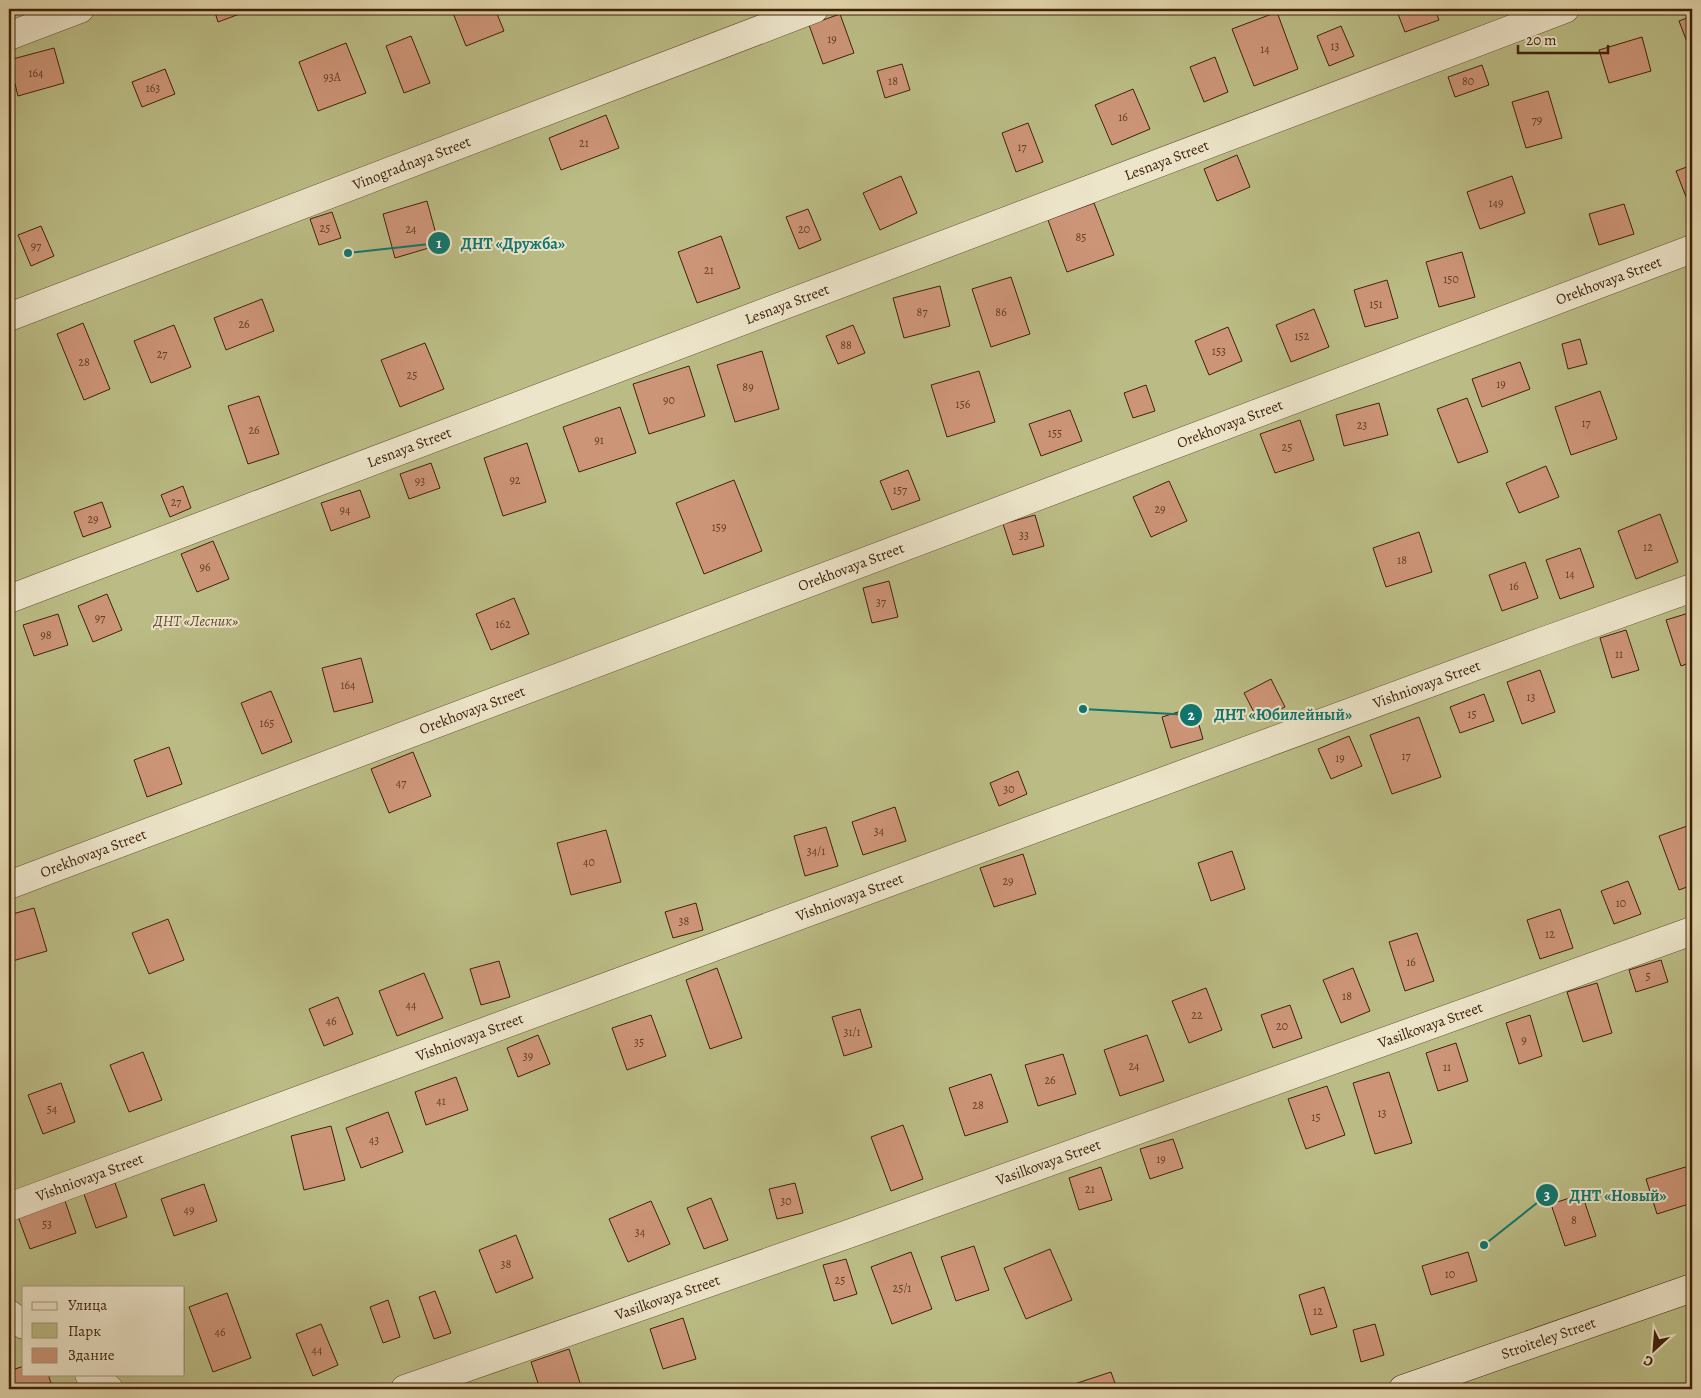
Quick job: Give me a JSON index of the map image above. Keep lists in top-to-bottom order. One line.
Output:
{"streets":{"street":["Lesnaya Street","Vinogradnaya Street","Orekhovaya Street","Vishniovaya Street","Vasilkovaya Street","Stroiteley Street"]},"parks":["ДНТ «Лесник»"],"places":["ДНТ «Дружба»","ДНТ «Юбилейный»","ДНТ «Новый»"],"house_numbers":["19","13","14","164","93А","18","80","163","16","79","21","17","149","25","24","20","85","97","21","150","151","87","86","26","152","88","153","27","28","25","19","89","90","156","17","23","26","155","91","25","92","93","157","27","29","94","29","159","33","12","18","96","14","16","37","97","162","98","11","164","13","15","165","17","19","47","30","34","34/1","40","29","10","38","12","16","5","18","44","22","46","20","31/1","9","35","39","24","11","26","41","28","54","13","15","43","19","21","30","49","8","53","34","38","10","25","25/1","12","46","44"],"legend":["Улица","Парк","Здание"],"scale_bar":"20 m","north":"bottom left"}
